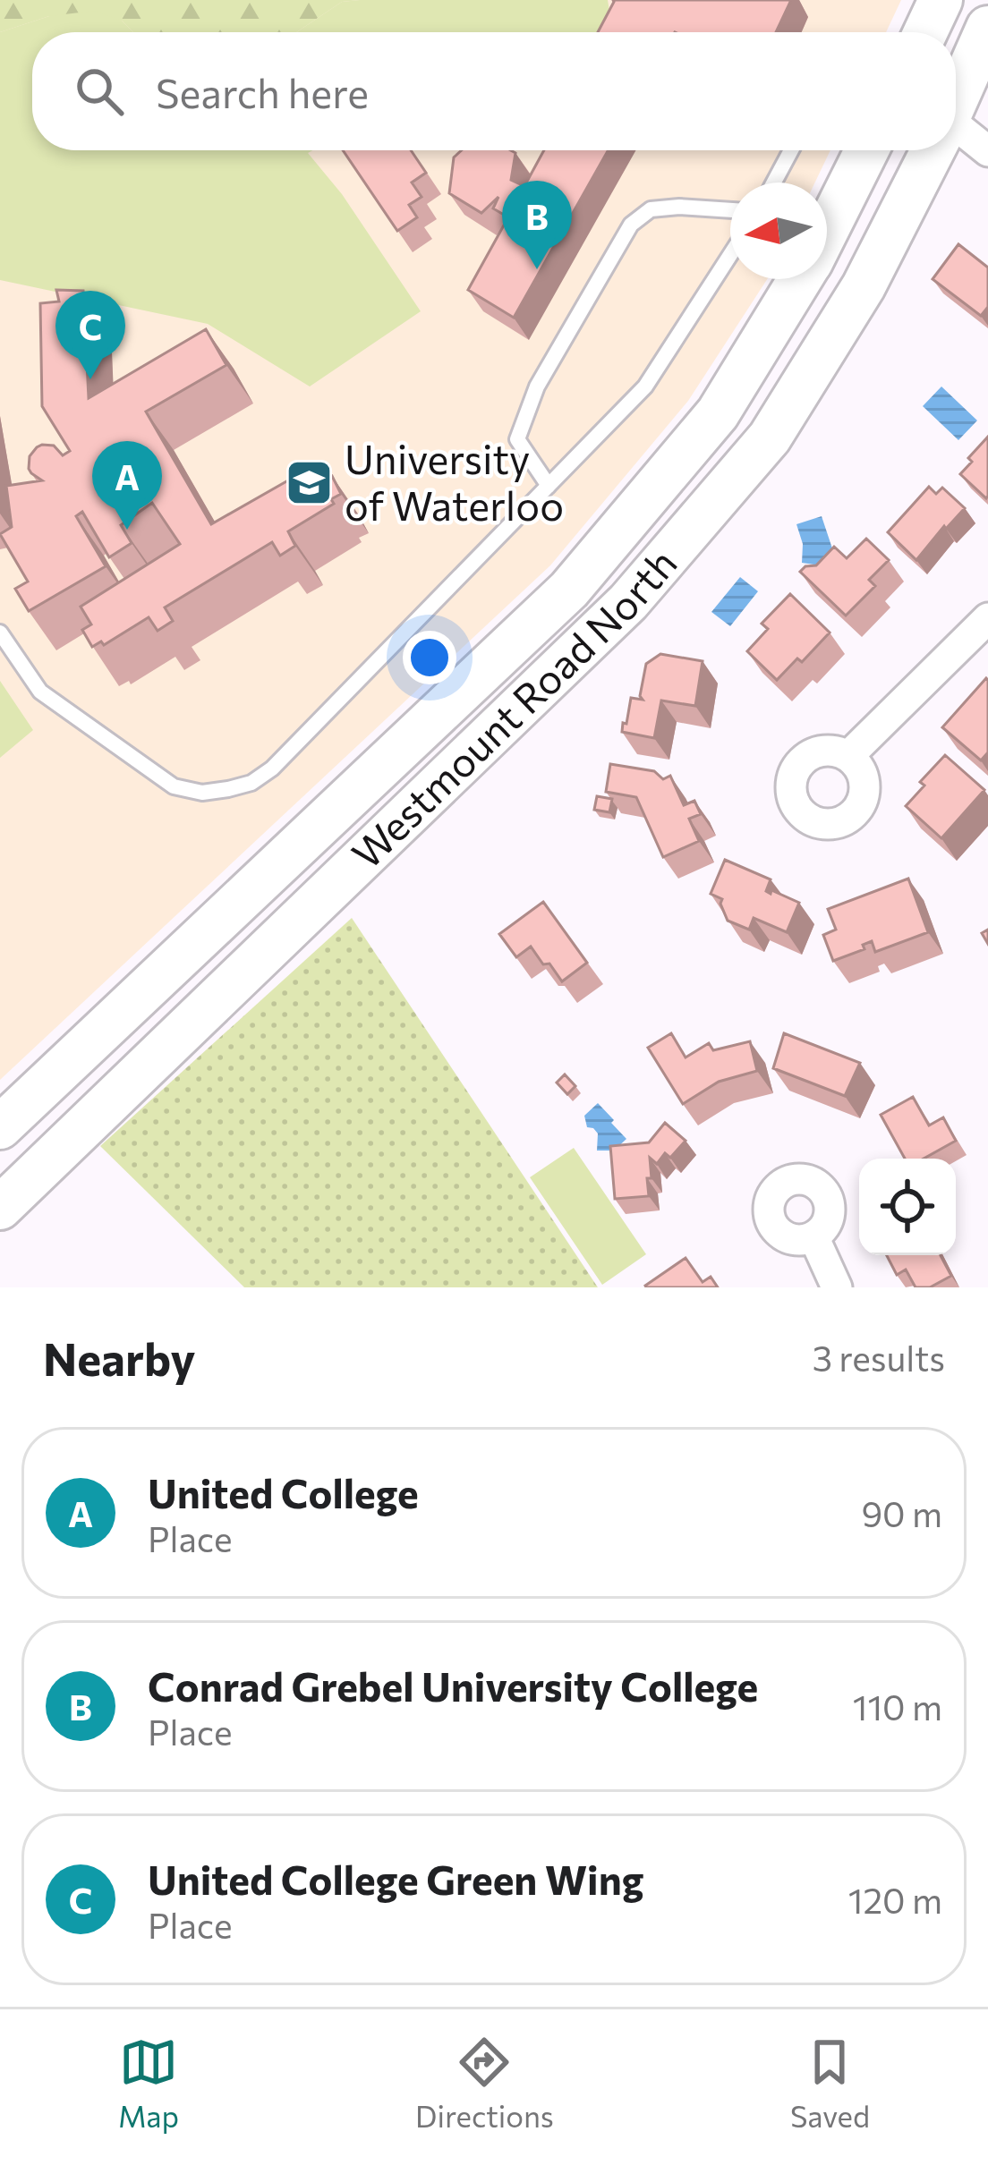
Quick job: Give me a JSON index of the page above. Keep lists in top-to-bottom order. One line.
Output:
{"streets":{"main road":["Westmount Road North"]},"places":{"school or university":["University of Waterloo"]},"north":"left","page":{"search":"Search here","pins":["B","C","A"],"heading":["Nearby","3 results"],"list":[{"mark":"A","name":"United College","note":"Place","value":"90 m"},{"mark":"B","name":"Conrad Grebel University College","note":"Place","value":"110 m"},{"mark":"C","name":"United College Green Wing","note":"Place","value":"120 m"}],"nav":["Map","Directions","Saved"]}}
